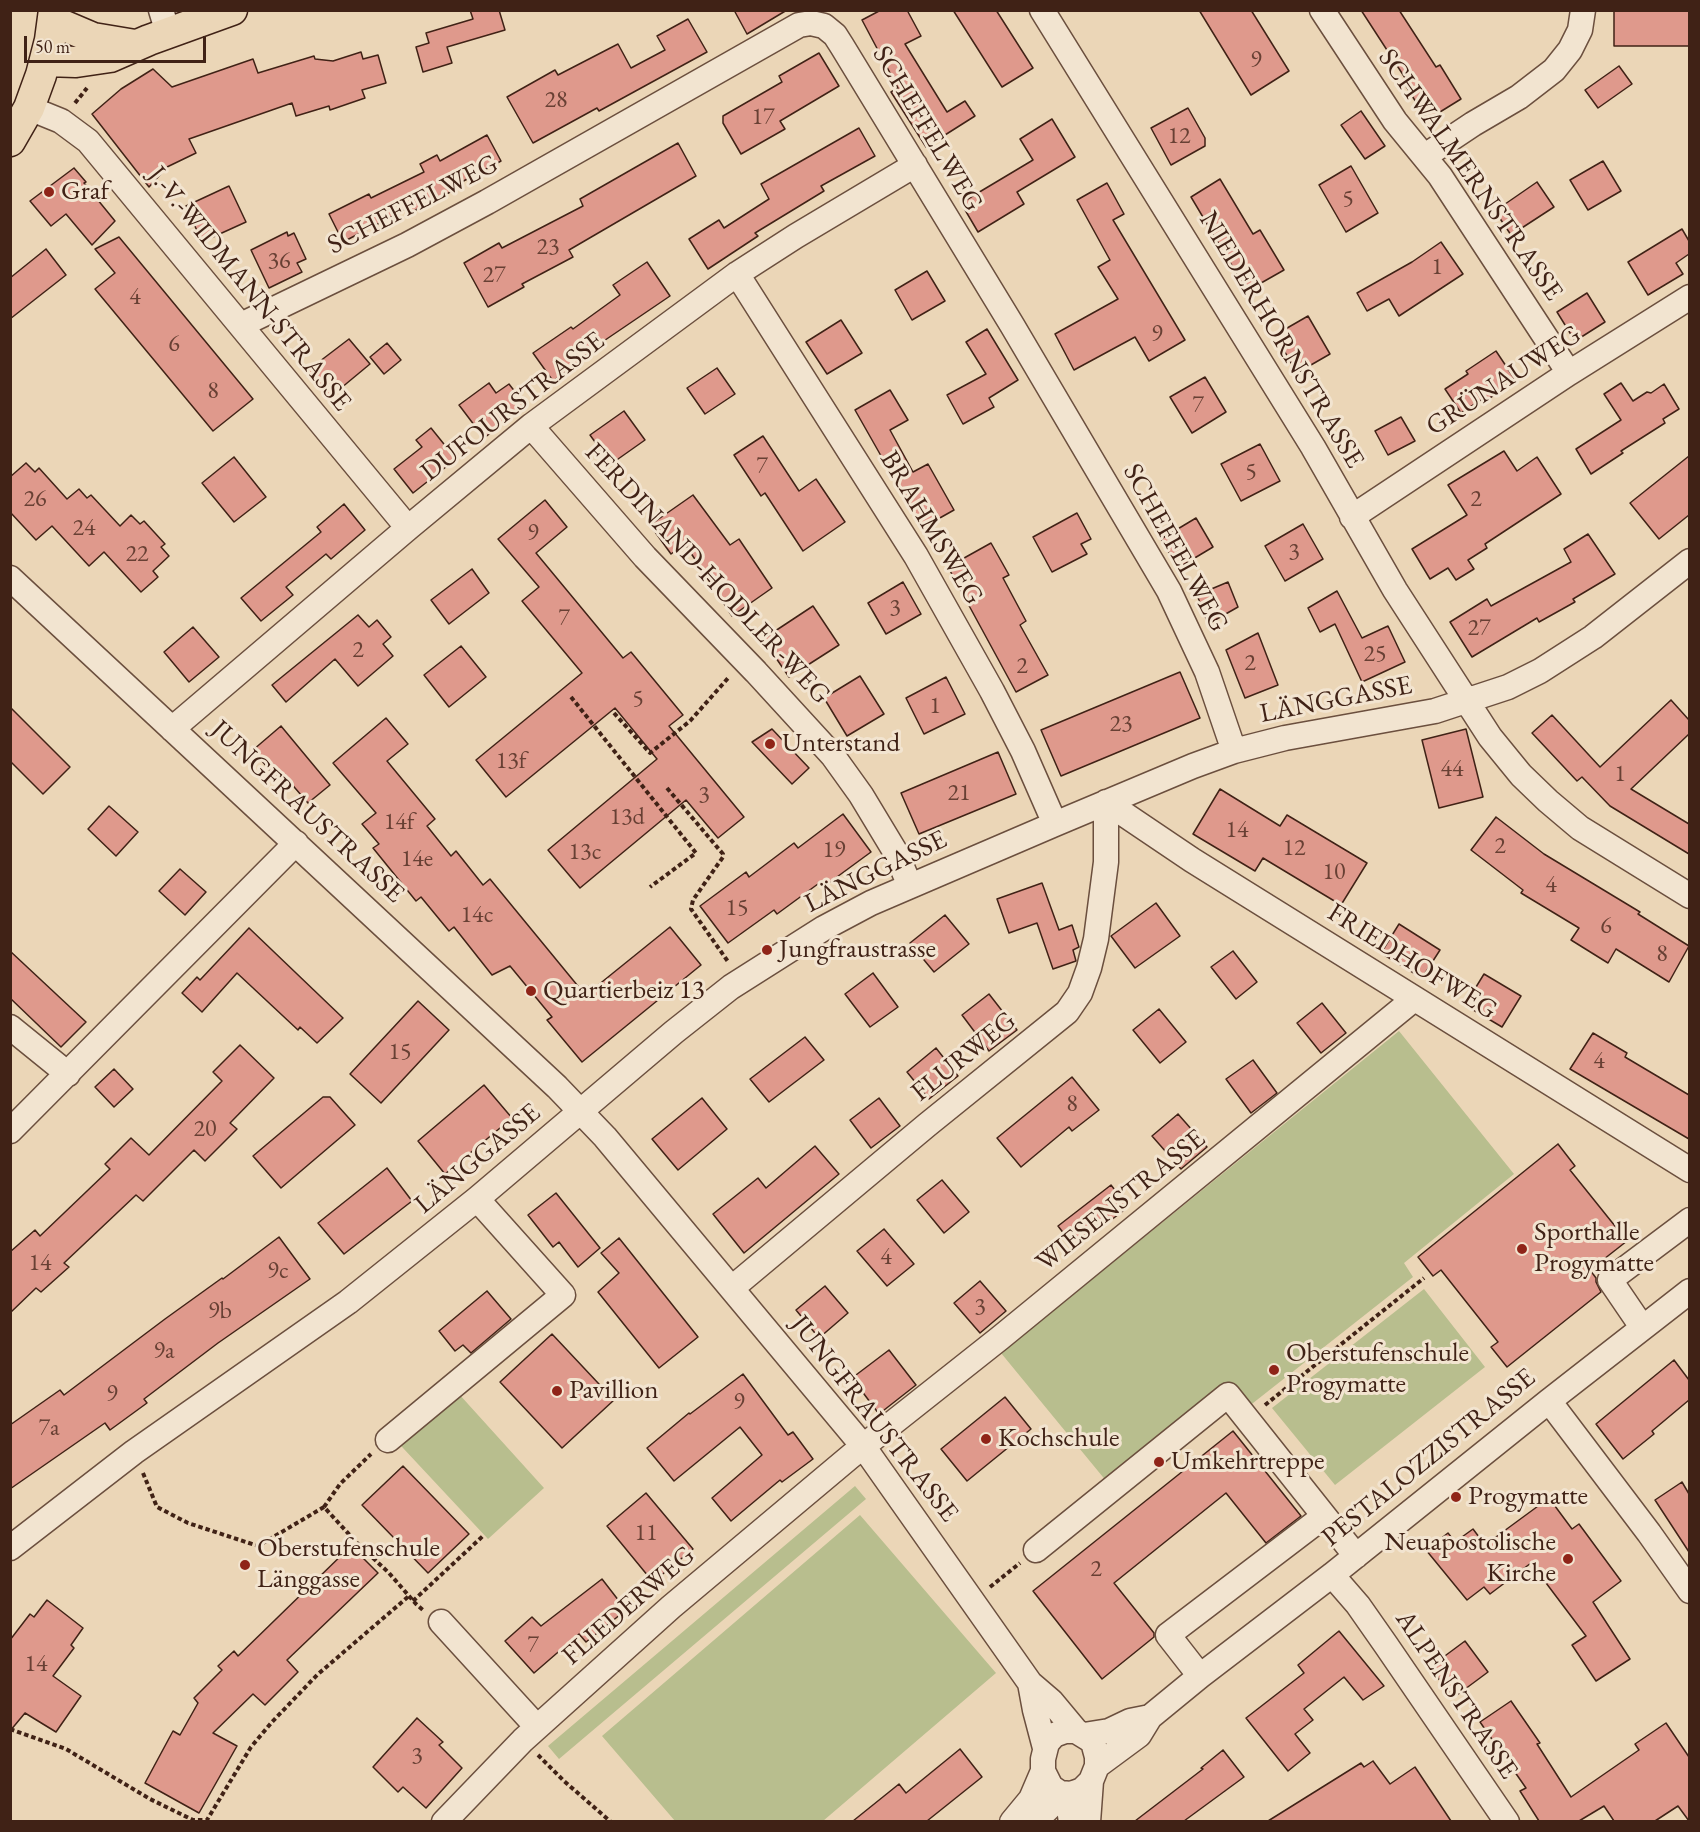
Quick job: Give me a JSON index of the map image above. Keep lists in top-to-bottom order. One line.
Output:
{"streets":{"street":["SCHEFFELWEG","SCHWALMERNSTRASSE","J.-V.-WIDMANN-STRASSE","NIEDERHORNSTRASSE","GRÜNAUWEG","DUFOURSTRASSE","BRAHMSWEG","FERDINAND-HODLER-WEG","LÄNGGASSE","JUNGFRAUSTRASSE","FRIEDHOFWEG","FLURWEG","WIESENSTRASSE","PESTALOZZISTRASSE","FLIEDERWEG","ALPENSTRASSE"]},"crossings":[["SCHEFFELWEG","J.-V.-WIDMANN-STRASSE"],["SCHEFFELWEG","DUFOURSTRASSE"],["SCHEFFELWEG","LÄNGGASSE"],["SCHWALMERNSTRASSE","GRÜNAUWEG"],["J.-V.-WIDMANN-STRASSE","DUFOURSTRASSE"],["NIEDERHORNSTRASSE","GRÜNAUWEG"],["NIEDERHORNSTRASSE","LÄNGGASSE"],["DUFOURSTRASSE","BRAHMSWEG"],["DUFOURSTRASSE","FERDINAND-HODLER-WEG"],["DUFOURSTRASSE","JUNGFRAUSTRASSE"],["BRAHMSWEG","LÄNGGASSE"],["FERDINAND-HODLER-WEG","LÄNGGASSE"],["LÄNGGASSE","JUNGFRAUSTRASSE"],["LÄNGGASSE","FRIEDHOFWEG"],["LÄNGGASSE","FLURWEG"],["JUNGFRAUSTRASSE","FLURWEG"],["JUNGFRAUSTRASSE","WIESENSTRASSE"],["JUNGFRAUSTRASSE","PESTALOZZISTRASSE"],["JUNGFRAUSTRASSE","FLIEDERWEG"],["FRIEDHOFWEG","FLURWEG"],["FRIEDHOFWEG","WIESENSTRASSE"],["WIESENSTRASSE","FLIEDERWEG"],["PESTALOZZISTRASSE","ALPENSTRASSE"]],"places":["Graf","Unterstand","Jungfraustrasse","Quartierbeiz 13","Sporthalle Progymatte","Oberstufenschule Progymatte","Pavillion","Kochschule","Umkehrtreppe","Progymatte","Neuapostolische Kirche","Oberstufenschule Länggasse"],"house_numbers":["9","28","17","12","5","23","36","1","27","4","9","6","8","7","7","5","26","2","24","9","3","22","3","7","27","2","25","2","2","5","1","23","13f","44","1","21","3","13d","14f","14","2","12","19","13c","14e","10","4","15","14c","6","8","15","4","8","20","4","14","9c","3","9b","9a","9","9","7a","11","2","7","14","3"],"scale_bar":"50 m"}
